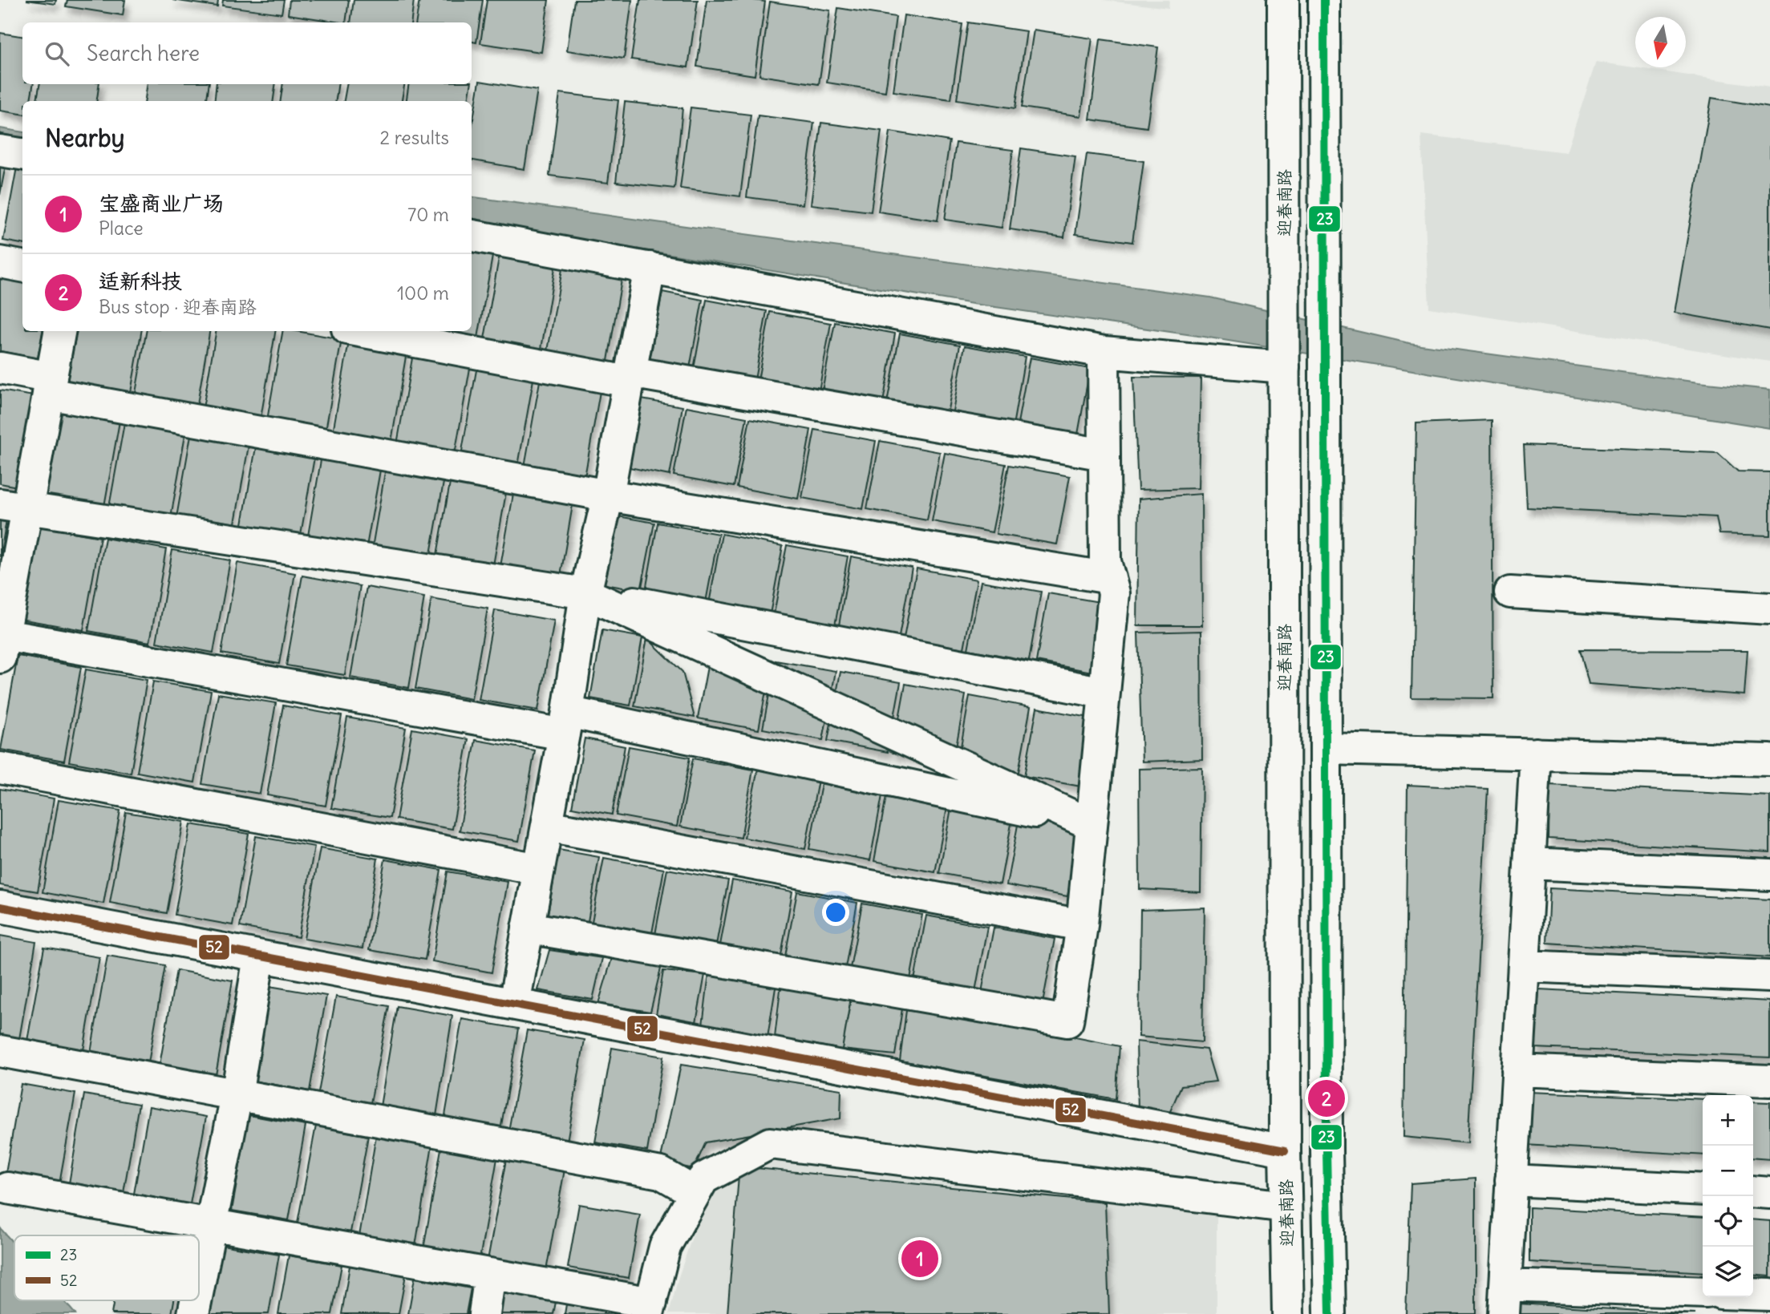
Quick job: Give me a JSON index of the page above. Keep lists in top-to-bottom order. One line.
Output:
{"streets":{"street":["迎春南路"]},"lines":["transit line 23","transit line 52"],"legend":["23","52"],"north":"bottom","page":{"search":"Search here","heading":["Nearby","2 results"],"list":[{"mark":"1","name":"宝盛商业广场","note":"Place","value":"70 m"},{"mark":"2","name":"适新科技","note":"Bus stop · 迎春南路","value":"100 m"}],"pins":["2","1"],"map_buttons":["+","−"]}}
